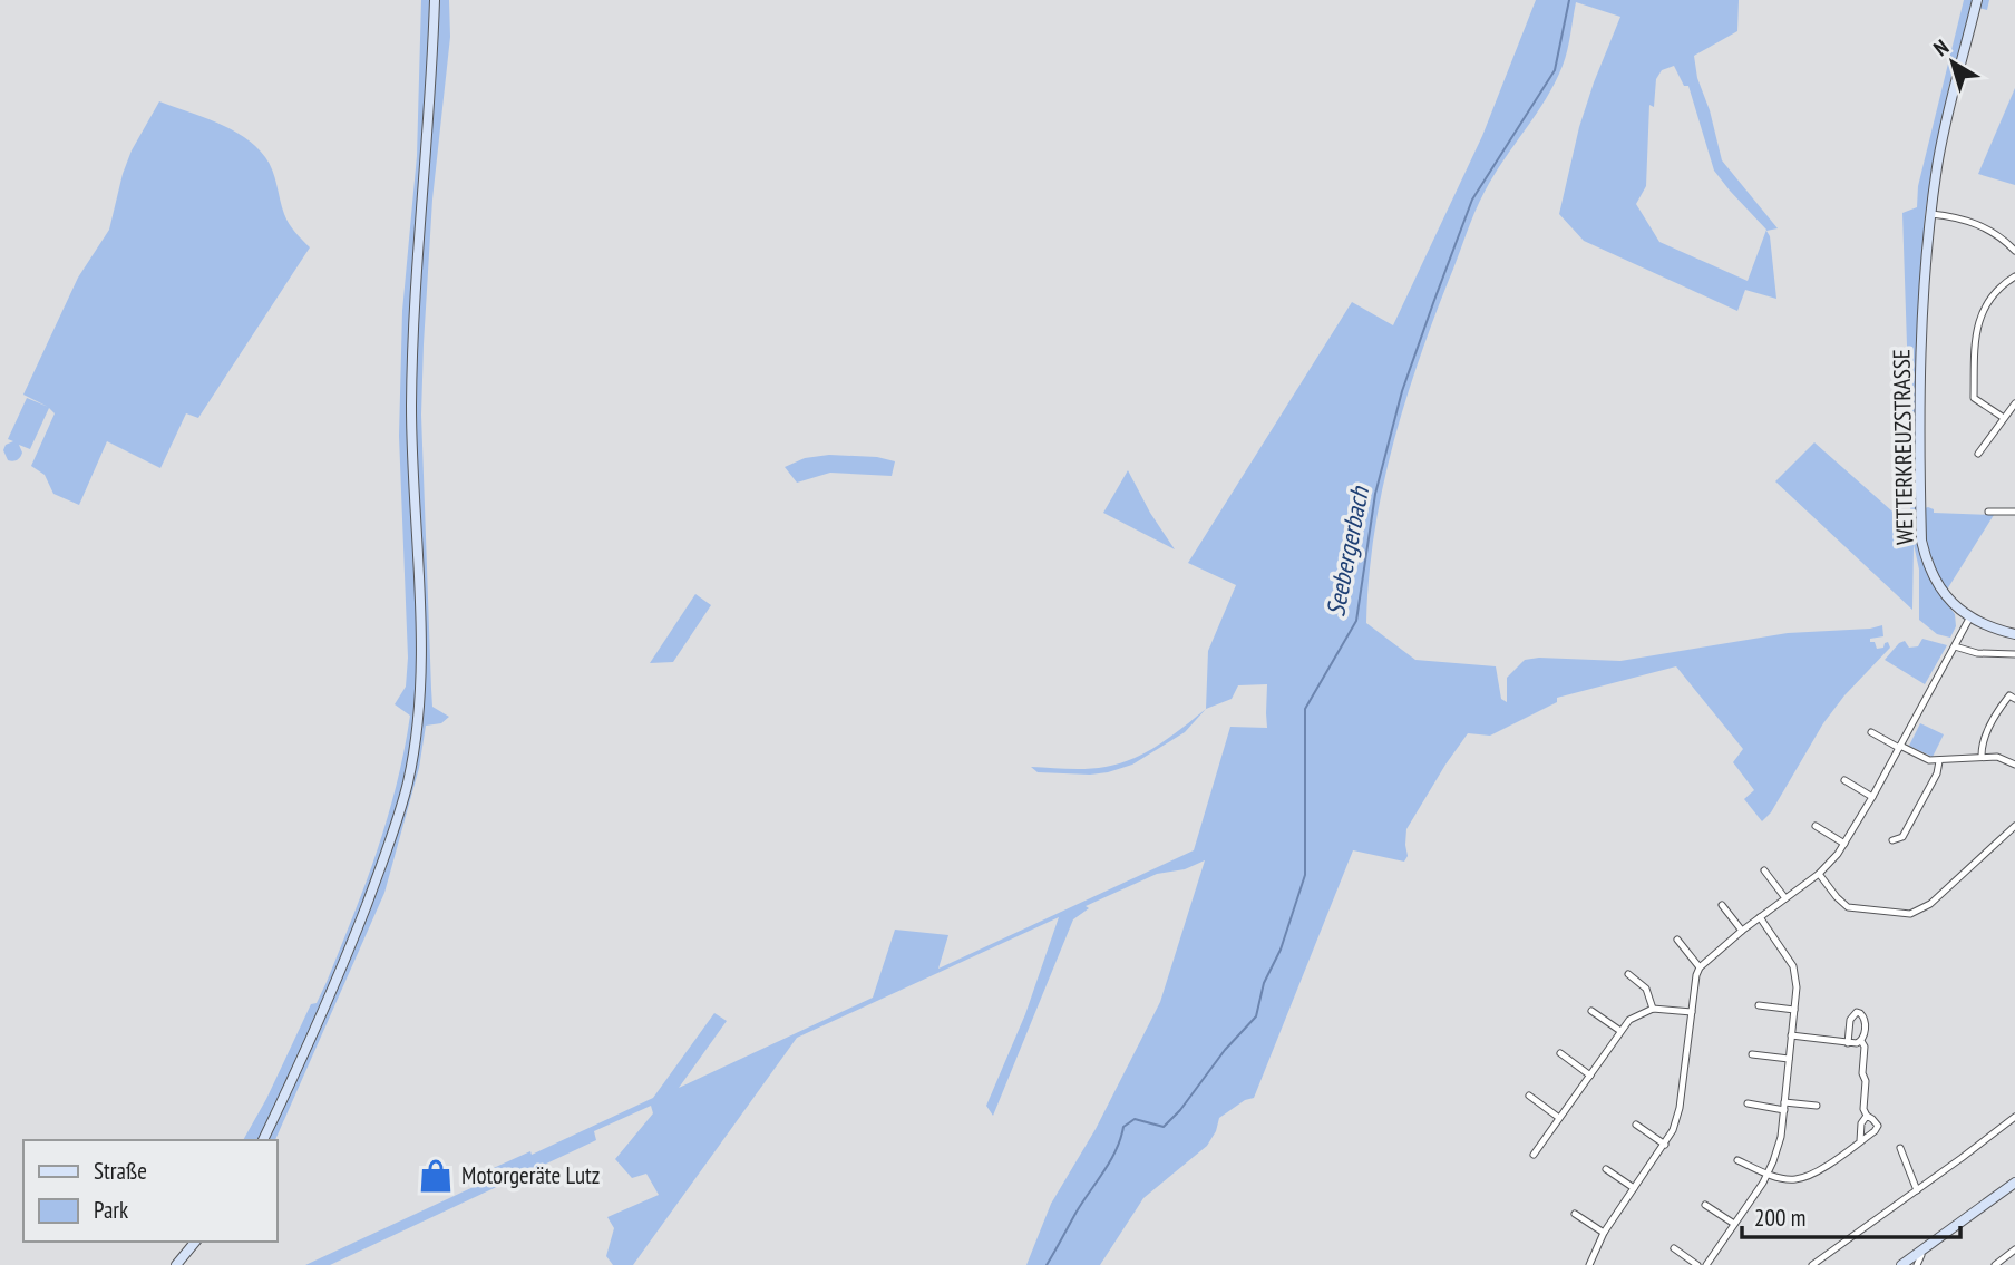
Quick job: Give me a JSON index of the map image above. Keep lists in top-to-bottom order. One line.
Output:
{"streets":{"main road":["WETTERKREUZSTRASSE"]},"water":["Seebergerbach"],"places":{"shop":["Motorgeräte Lutz"]},"legend":["Straße","Park"],"scale_bar":"200 m","north":"top left"}
